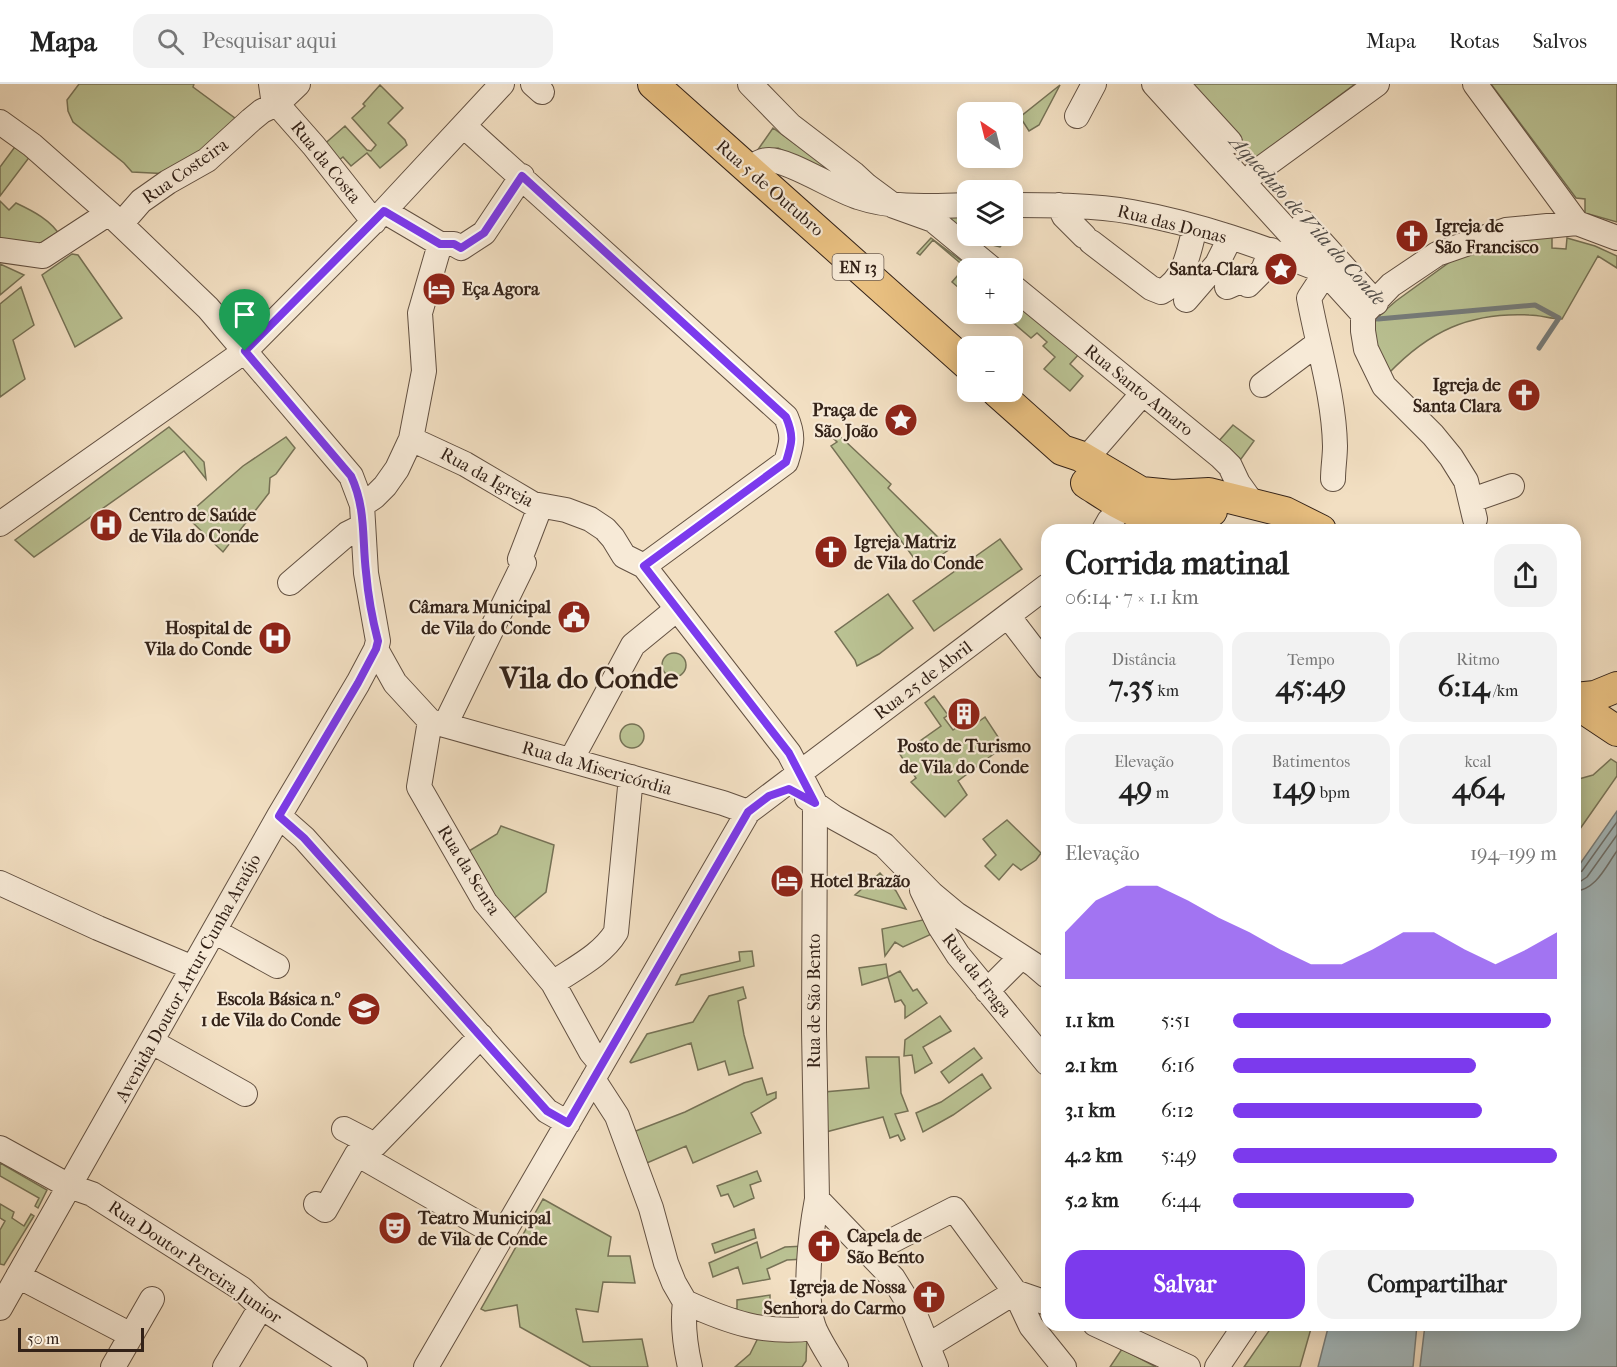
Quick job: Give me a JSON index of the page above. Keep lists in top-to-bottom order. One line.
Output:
{"streets":{"main road":["Rua 5 de Outubro","EN 13"],"street":["Rua da Costa","Rua Costeira","Rua das Donas","Rua Santo Amaro","Rua da Igreja","Rua 25 de Abril","Rua da Misericórdia","Rua da Senra","Rua da Fraga","Avenida Doutor Artur Cunha Araújo","Rua de São Bento","Rua Doutor Pereira Junior"]},"crossings":[["Rua da Costa","Rua Costeira"],["Rua da Igreja","Rua 25 de Abril"],["Rua da Igreja","Rua da Senra"],["Rua da Igreja","Rua de São Bento"],["Rua 25 de Abril","Rua da Misericórdia"],["Rua da Misericórdia","Rua da Senra"],["Avenida Doutor Artur Cunha Araújo","Rua Doutor Pereira Junior"]],"districts":["Vila do Conde"],"water":["Aqueduto de Vila do Conde"],"places":{"church":["Igreja de São Francisco","Igreja de Santa Clara","Igreja Matriz de Vila do Conde","Capela de São Bento","Igreja de Nossa Senhora do Carmo"],"place":["Santa-Clara","Praça de São João"],"hotel":["Eça Agora","Hotel Brazão"],"hospital":["Centro de Saúde de Vila do Conde","Hospital de Vila do Conde"],"public building":["Câmara Municipal de Vila do Conde"],"building":["Posto de Turismo de Vila do Conde"],"school or university":["Escola Básica n.º 1 de Vila do Conde"],"theatre":["Teatro Municipal de Vila de Conde"]},"scale_bar":"50 m","north":"top left","page":{"header":"Mapa","search":"Pesquisar aqui","nav":["Mapa","Rotas","Salvos"],"map_buttons":["+","−"],"heading":["Corrida matinal","06:14 · 7 × 1.1 km"],"stats":[["Distância","7.35 km"],["Tempo","45:49"],["Ritmo","6:14 /km"],["Elevação","49 m"],["Batimentos","149 bpm"],["kcal","464"]],"chart":["Elevação","194–199 m"],"list":[{"name":"1.1 km","note":"5:51"},{"name":"2.1 km","note":"6:16"},{"name":"3.1 km","note":"6:12"},{"name":"4.2 km","note":"5:49"},{"name":"5.2 km","note":"6:44"}],"buttons":["Salvar","Compartilhar"],"scale":"50 m"}}
